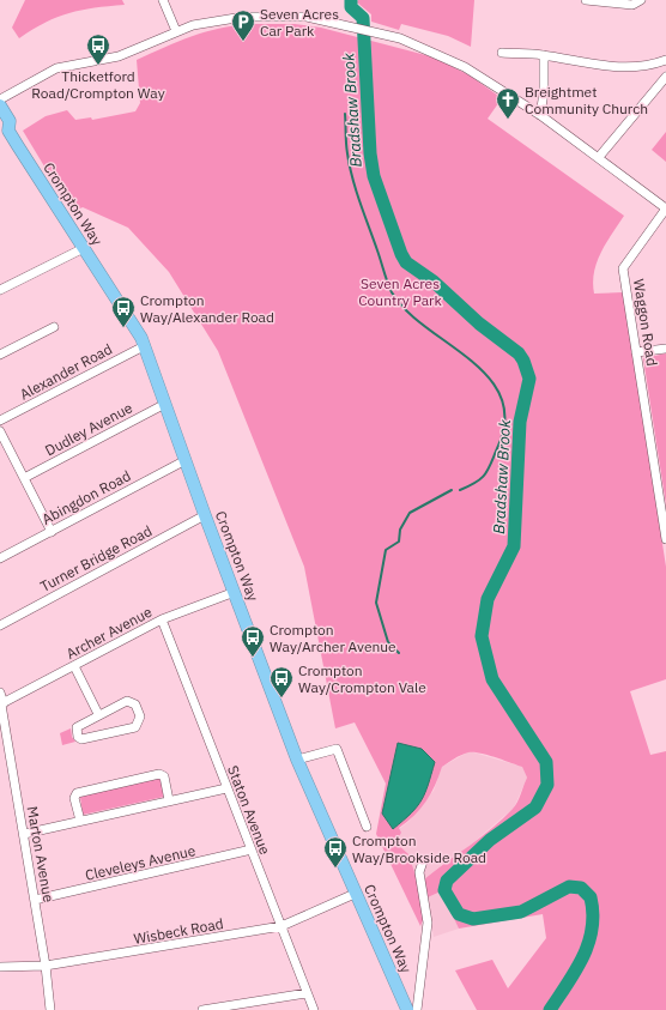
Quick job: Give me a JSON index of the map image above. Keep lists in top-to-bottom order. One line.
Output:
{"streets":{"highway":["Crompton Way"],"street":["Waggon Road","Alexander Road","Dudley Avenue","Abingdon Road","Turner Bridge Road","Archer Avenue","Staton Avenue","Marton Avenue","Cleveleys Avenue","Wisbeck Road"]},"crossings":[["Crompton Way","Alexander Road"],["Crompton Way","Dudley Avenue"],["Crompton Way","Abingdon Road"],["Crompton Way","Turner Bridge Road"],["Crompton Way","Archer Avenue"],["Crompton Way","Wisbeck Road"],["Archer Avenue","Staton Avenue"],["Archer Avenue","Marton Avenue"],["Staton Avenue","Cleveleys Avenue"],["Staton Avenue","Wisbeck Road"],["Marton Avenue","Cleveleys Avenue"],["Marton Avenue","Wisbeck Road"]],"water":["Bradshaw Brook"],"parks":["Seven Acres Country Park"],"places":{"parking":["Seven Acres Car Park"],"bus stop":["Thicketford Road/Crompton Way","Crompton Way/Alexander Road","Crompton Way/Archer Avenue","Crompton Way/Crompton Vale","Crompton Way/Brookside Road"],"church":["Breightmet Community Church"]}}
